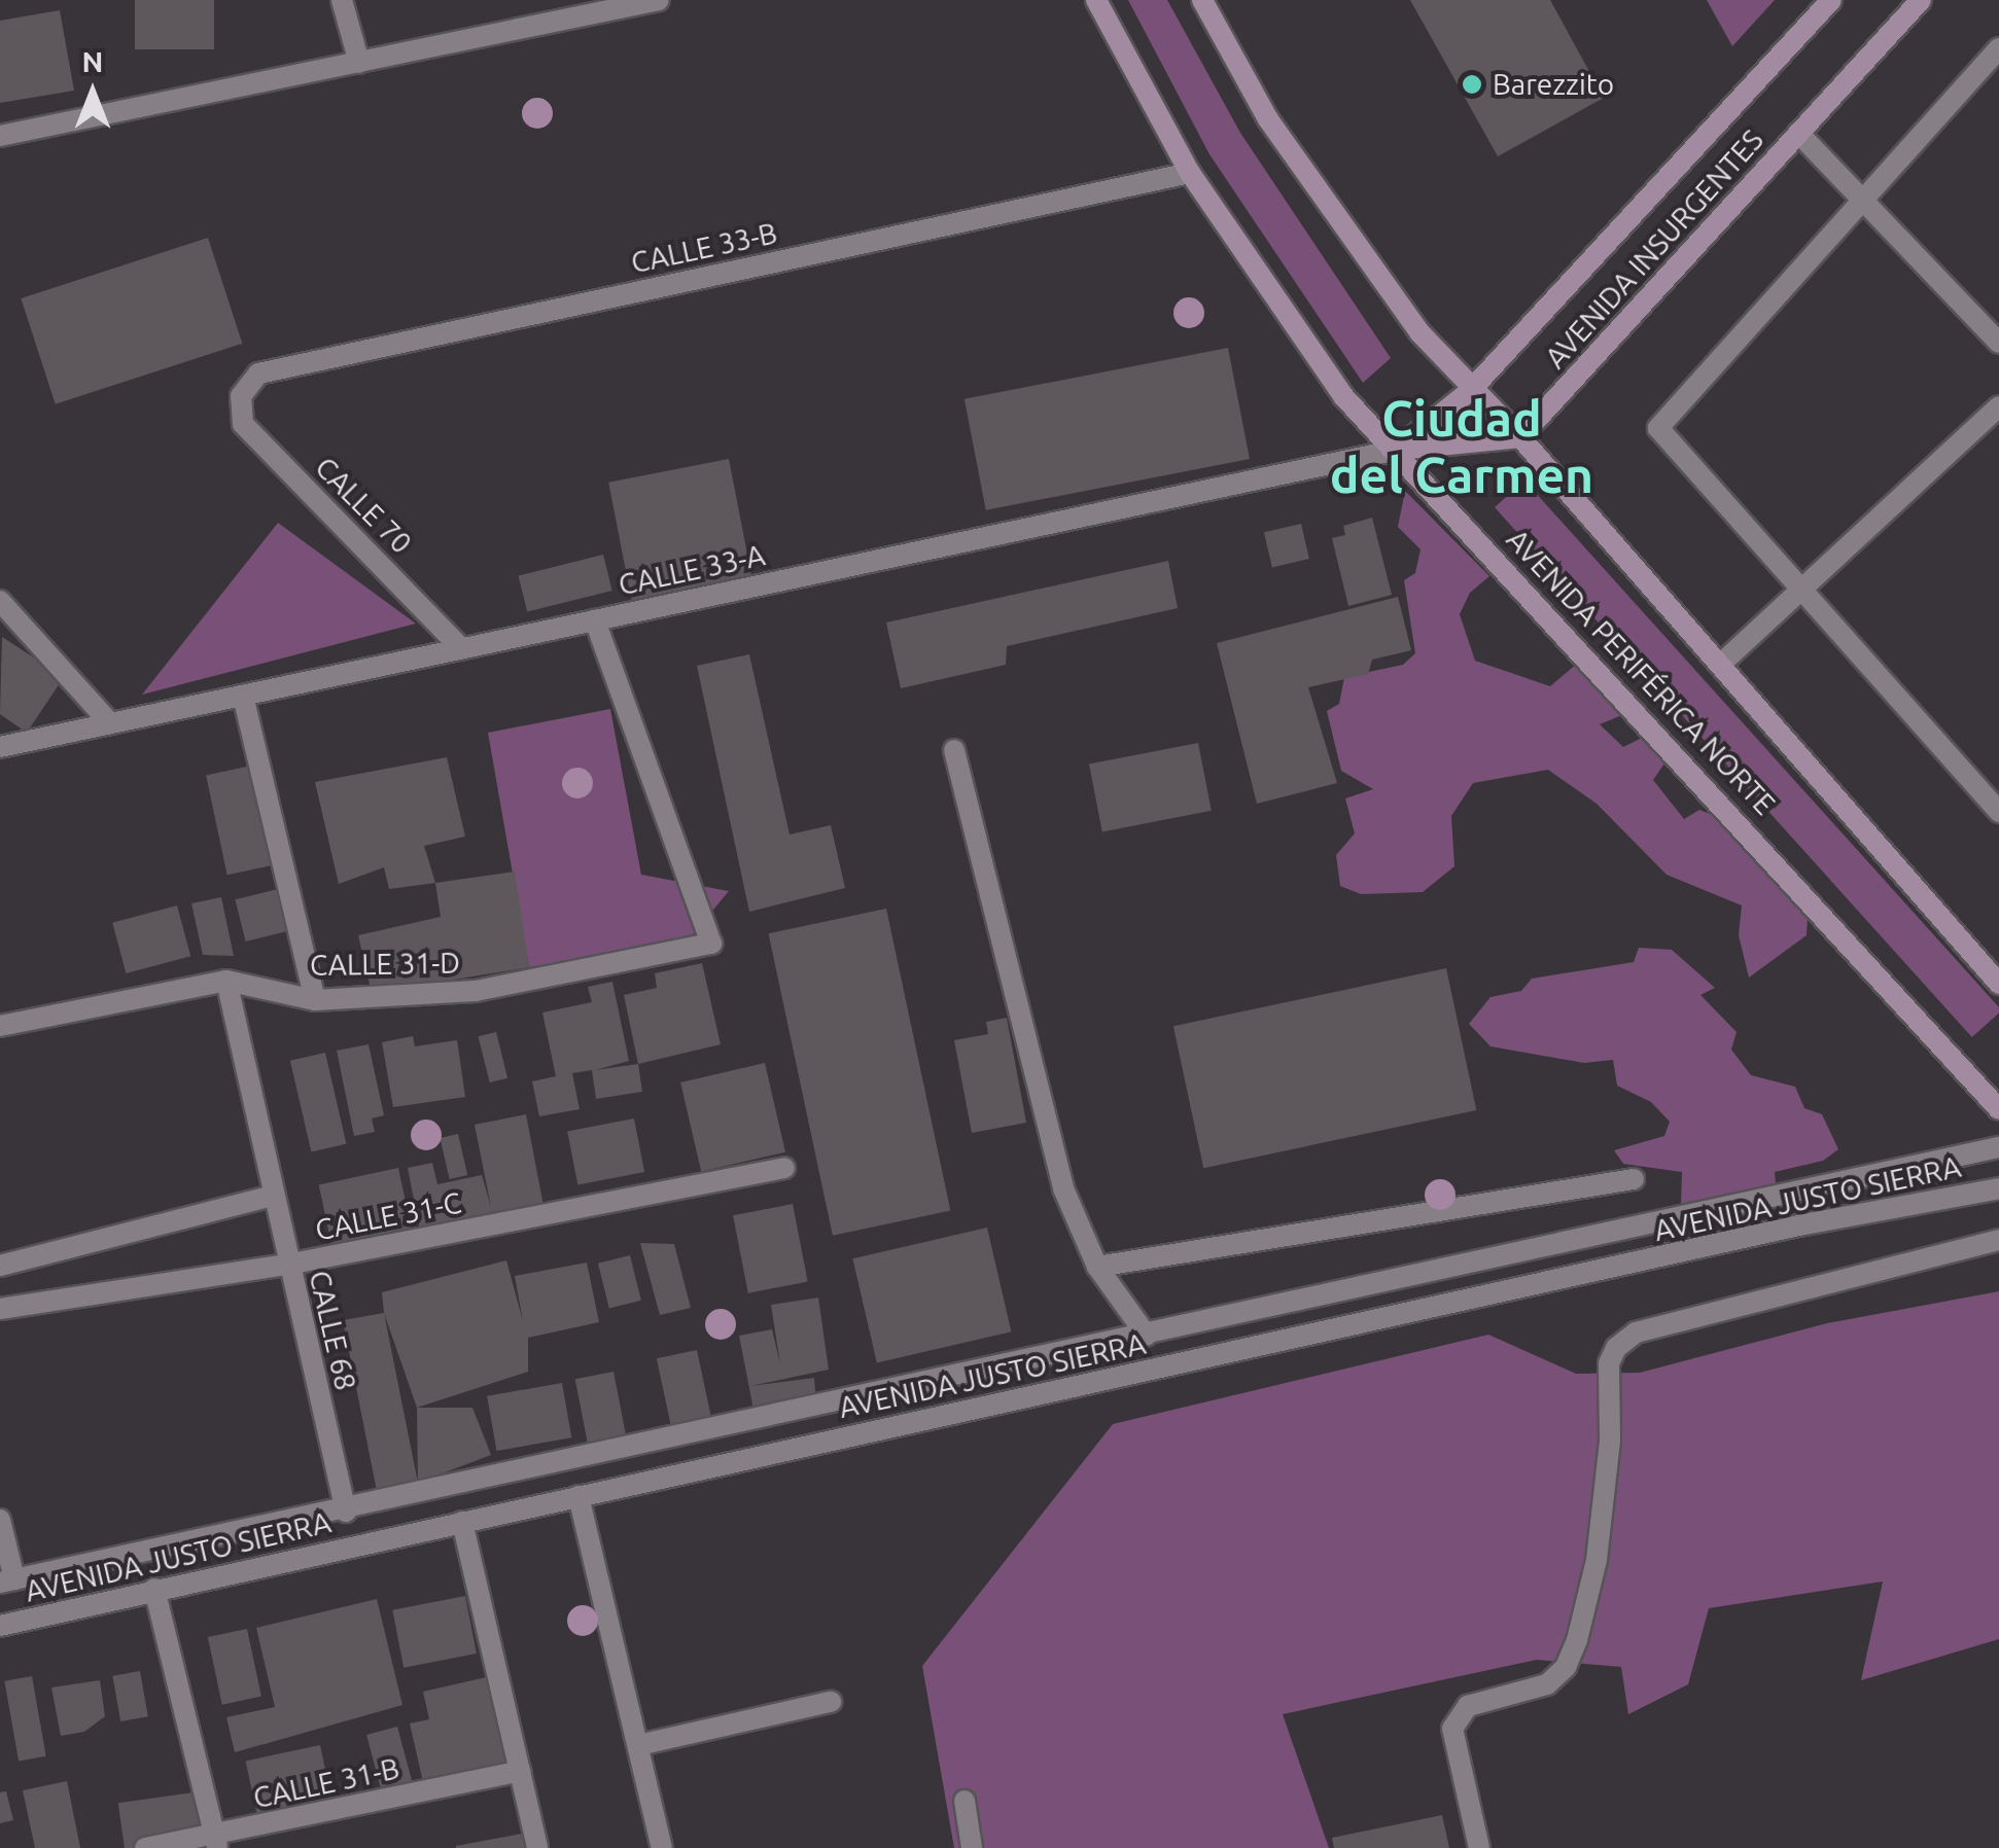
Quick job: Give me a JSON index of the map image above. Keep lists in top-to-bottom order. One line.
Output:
{"streets":{"main road":["AVENIDA INSURGENTES","AVENIDA PERIFÉRICA NORTE"],"street":["CALLE 33-B","CALLE 70","CALLE 33-A","CALLE 31-D","AVENIDA JUSTO SIERRA","CALLE 31-C","CALLE 68","CALLE 31-B"]},"crossings":[["CALLE 33-B","CALLE 70"],["CALLE 33-B","AVENIDA PERIFÉRICA NORTE"],["AVENIDA INSURGENTES","CALLE 33-A"],["AVENIDA INSURGENTES","AVENIDA PERIFÉRICA NORTE"],["CALLE 70","CALLE 33-A"],["CALLE 33-A","AVENIDA PERIFÉRICA NORTE"],["CALLE 33-A","CALLE 31-D"],["CALLE 31-D","CALLE 68"],["AVENIDA JUSTO SIERRA","CALLE 68"],["CALLE 31-C","CALLE 68"]],"districts":["Ciudad del Carmen"],"places":["Barezzito"],"north":"top"}
